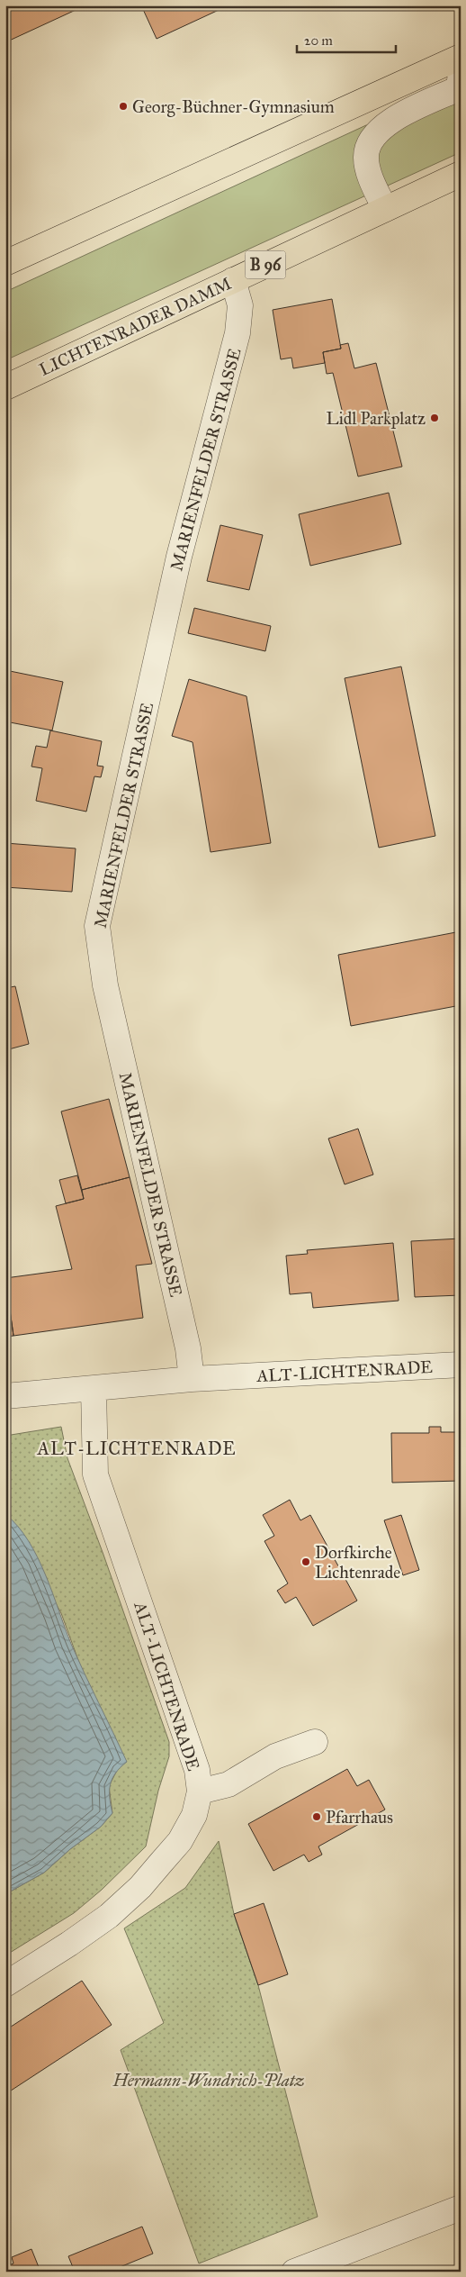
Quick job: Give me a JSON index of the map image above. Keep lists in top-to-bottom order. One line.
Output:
{"streets":{"main road":["B 96","LICHTENRADER DAMM"],"street":["MARIENFELDER STRASSE","ALT-LICHTENRADE"]},"crossings":[["LICHTENRADER DAMM","MARIENFELDER STRASSE"],["MARIENFELDER STRASSE","ALT-LICHTENRADE"]],"districts":["ALT-LICHTENRADE"],"parks":["Hermann-Wundrich-Platz"],"places":["Georg-Büchner-Gymnasium","Lidl Parkplatz","Dorfkirche Lichtenrade","Pfarrhaus"],"scale_bar":"20 m"}
